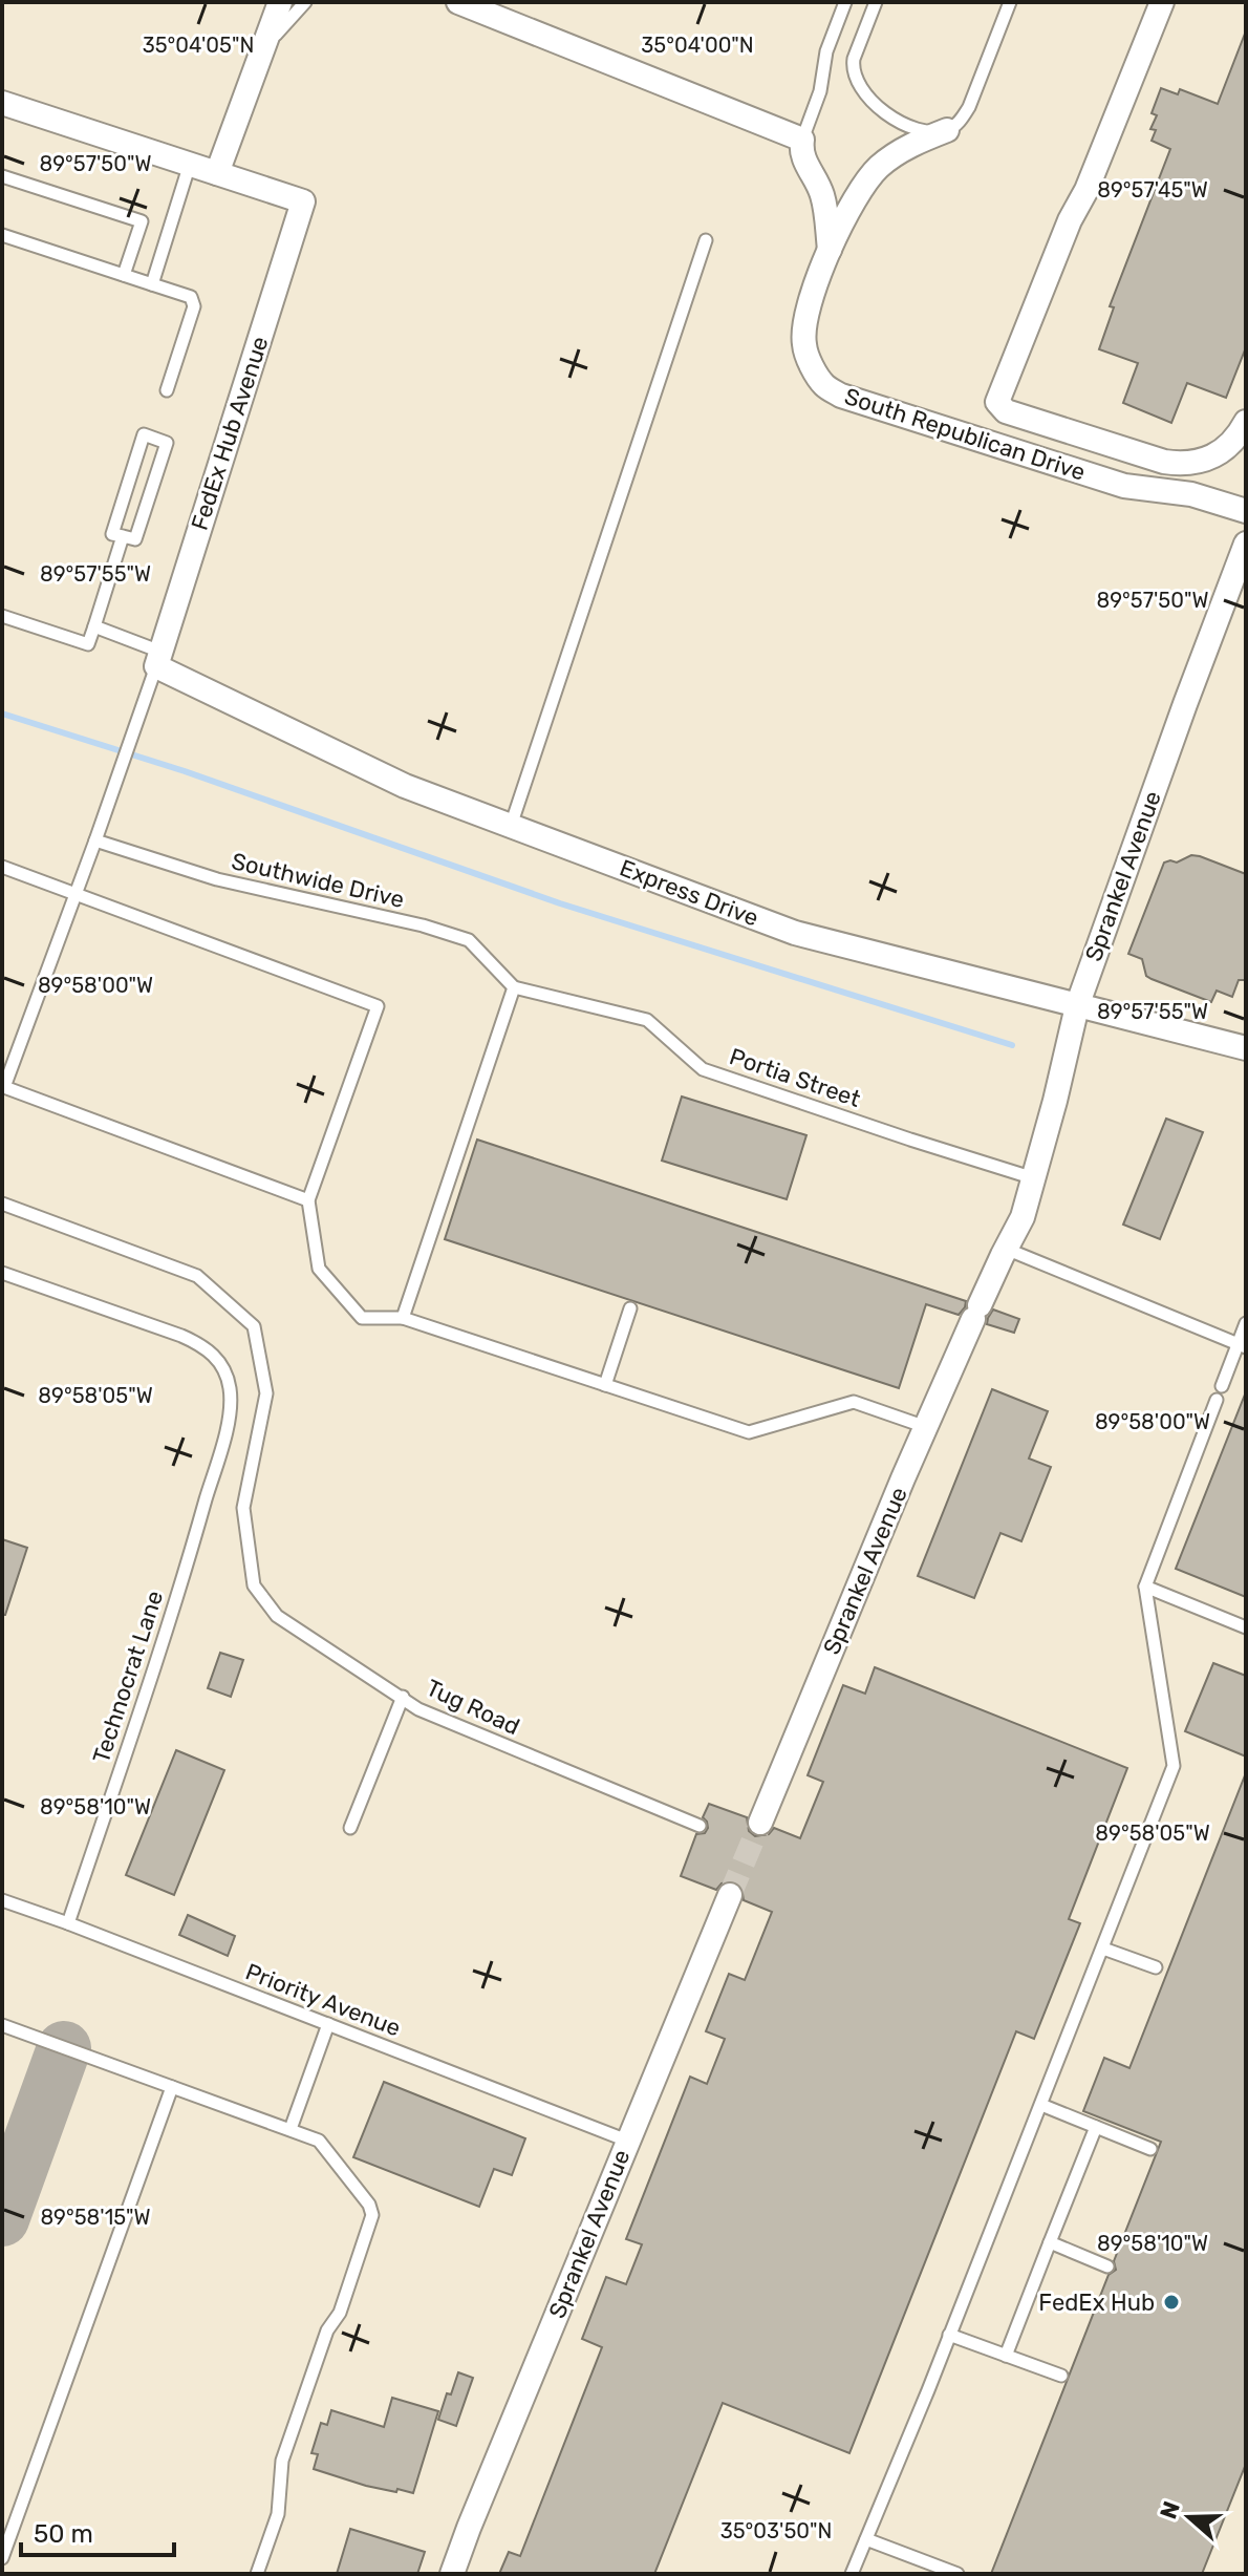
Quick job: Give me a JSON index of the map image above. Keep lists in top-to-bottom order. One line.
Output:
{"streets":{"street":["FedEx Hub Avenue","South Republican Drive","Sprankel Avenue","Express Drive"],"lane":["Southwide Drive","Portia Street","Technocrat Lane","Tug Road","Priority Avenue"]},"crossings":[["FedEx Hub Avenue","Express Drive"],["Sprankel Avenue","Express Drive"],["Sprankel Avenue","Portia Street"],["Sprankel Avenue","Priority Avenue"],["Southwide Drive","Portia Street"],["Technocrat Lane","Priority Avenue"]],"places":["FedEx Hub"],"scale_bar":"50 m","north":"left","coordinates":["35°04'05\"N","35°04'00\"N","89°57'50\"W","89°57'45\"W","89°57'55\"W","89°58'00\"W","89°58'05\"W","89°58'10\"W","89°58'15\"W","35°03'50\"N"]}
